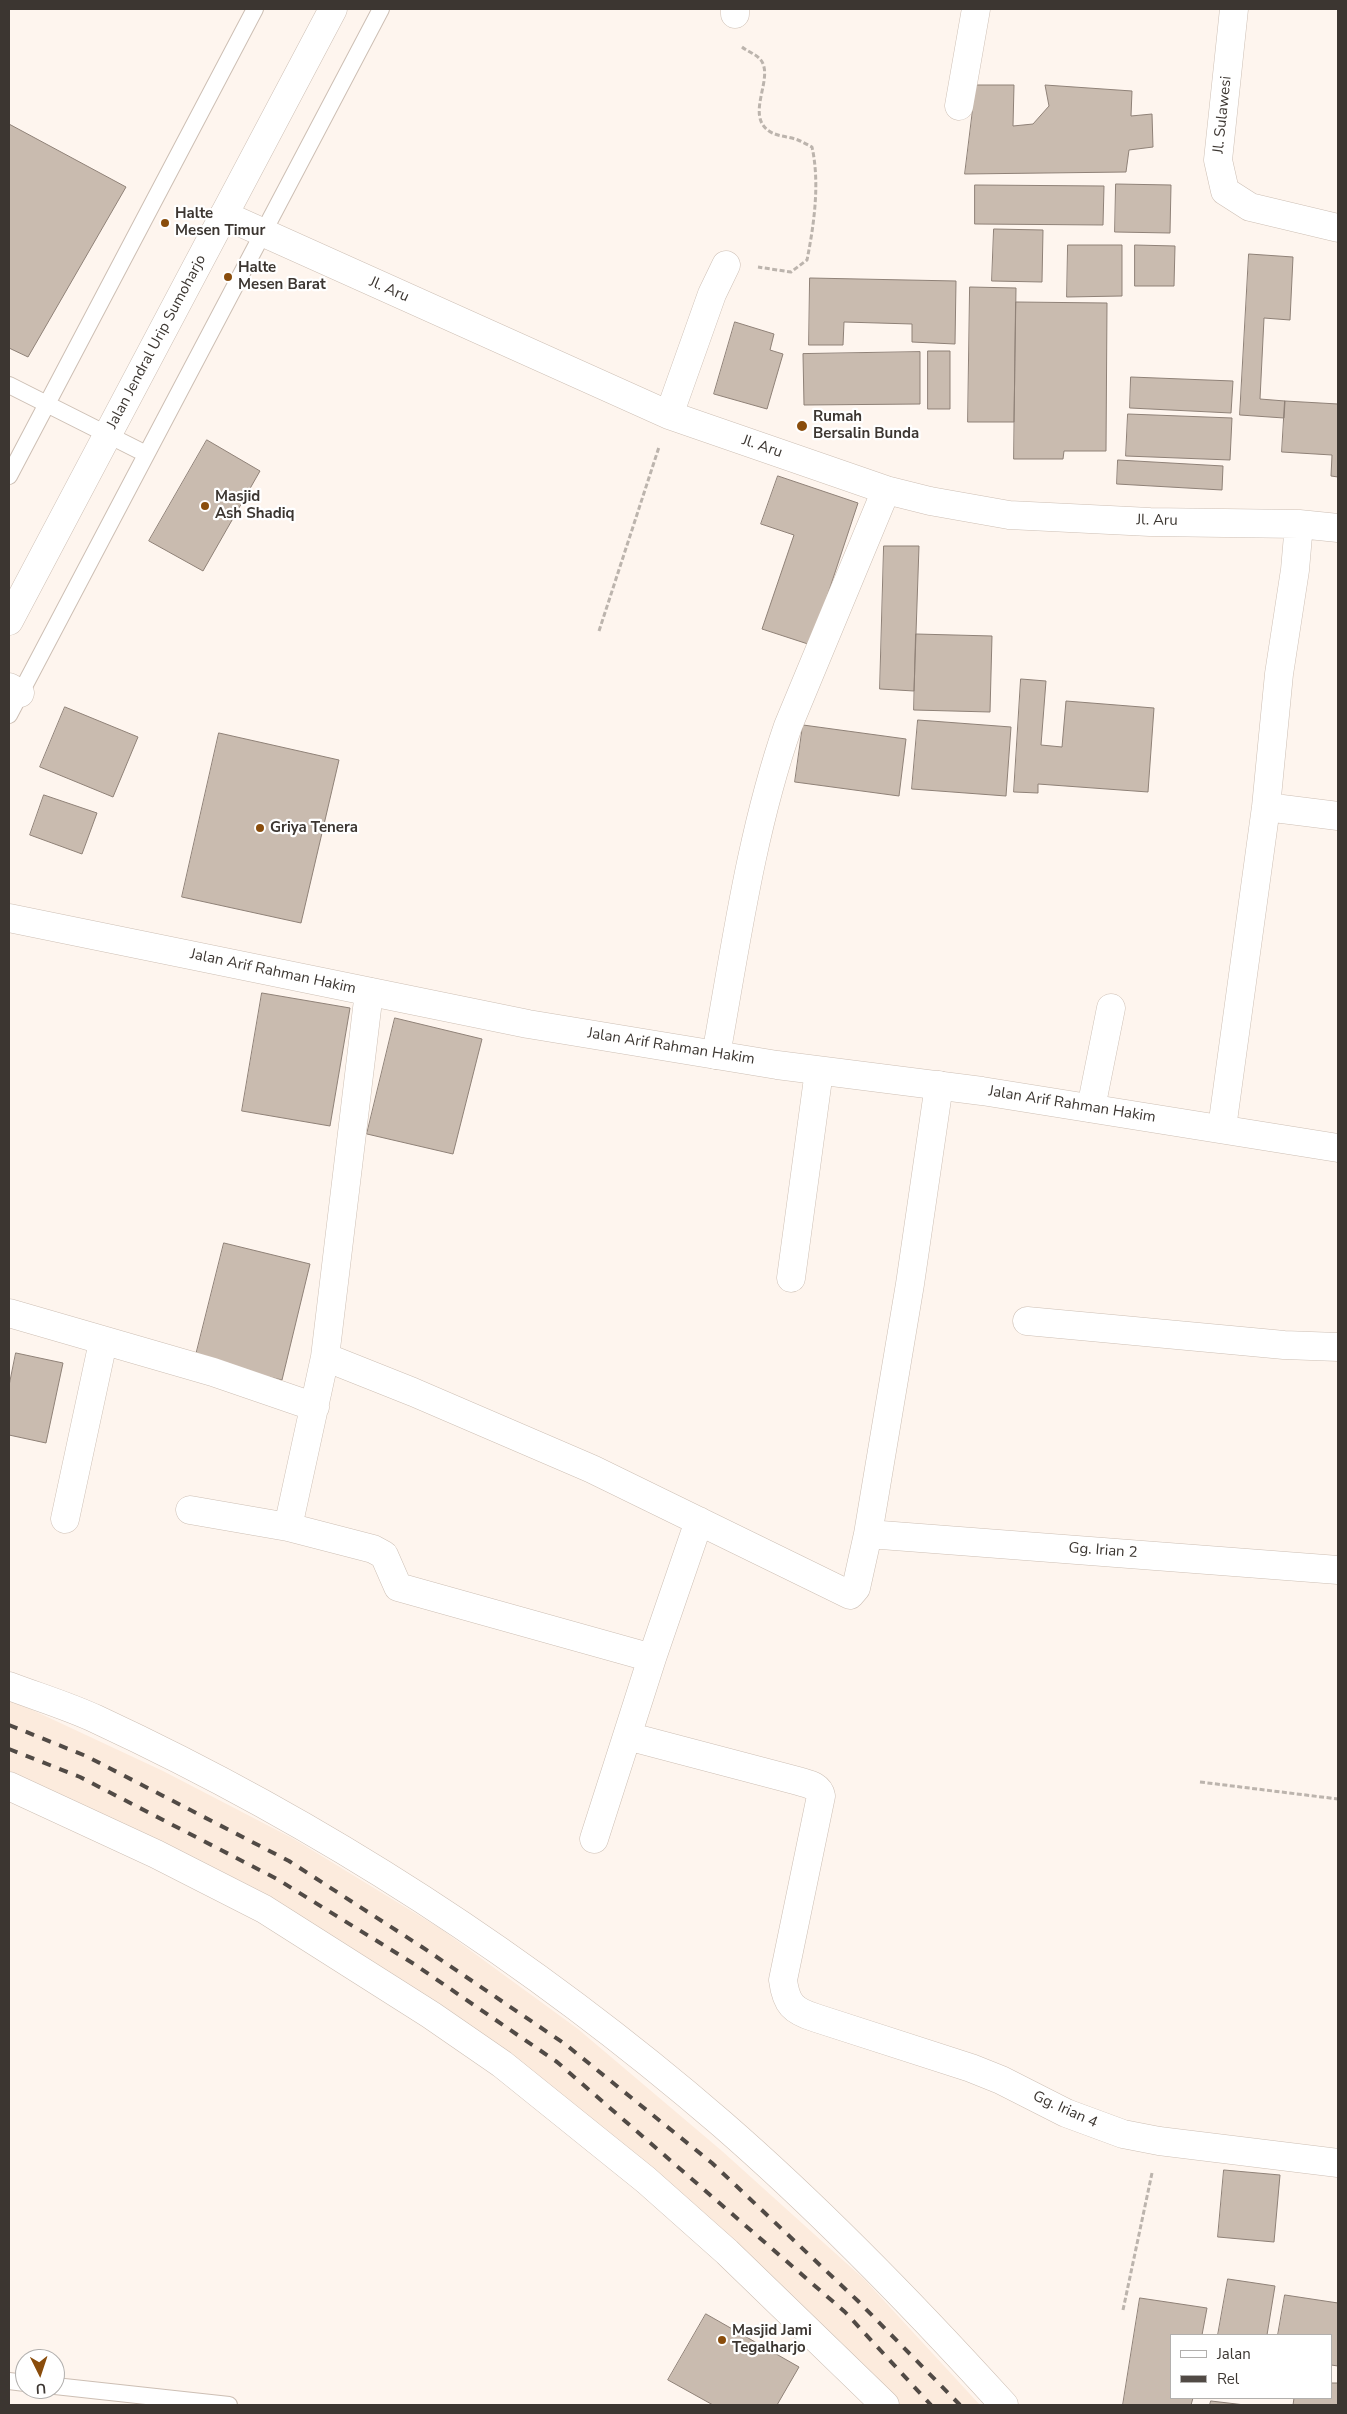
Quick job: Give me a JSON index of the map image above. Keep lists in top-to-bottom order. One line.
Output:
{"streets":{"street":["Jl. Sulawesi","Jl. Aru","Jalan Jendral Urip Sumoharjo","Jalan Arif Rahman Hakim","Gg. Irian 2","Gg. Irian 4"]},"crossings":[["Jl. Aru","Jalan Jendral Urip Sumoharjo"]],"places":["Halte Mesen Timur","Halte Mesen Barat","Rumah Bersalin Bunda","Masjid Ash Shadiq","Griya Tenera","Masjid Jami Tegalharjo"],"legend":["Jalan","Rel"],"north":"bottom"}
